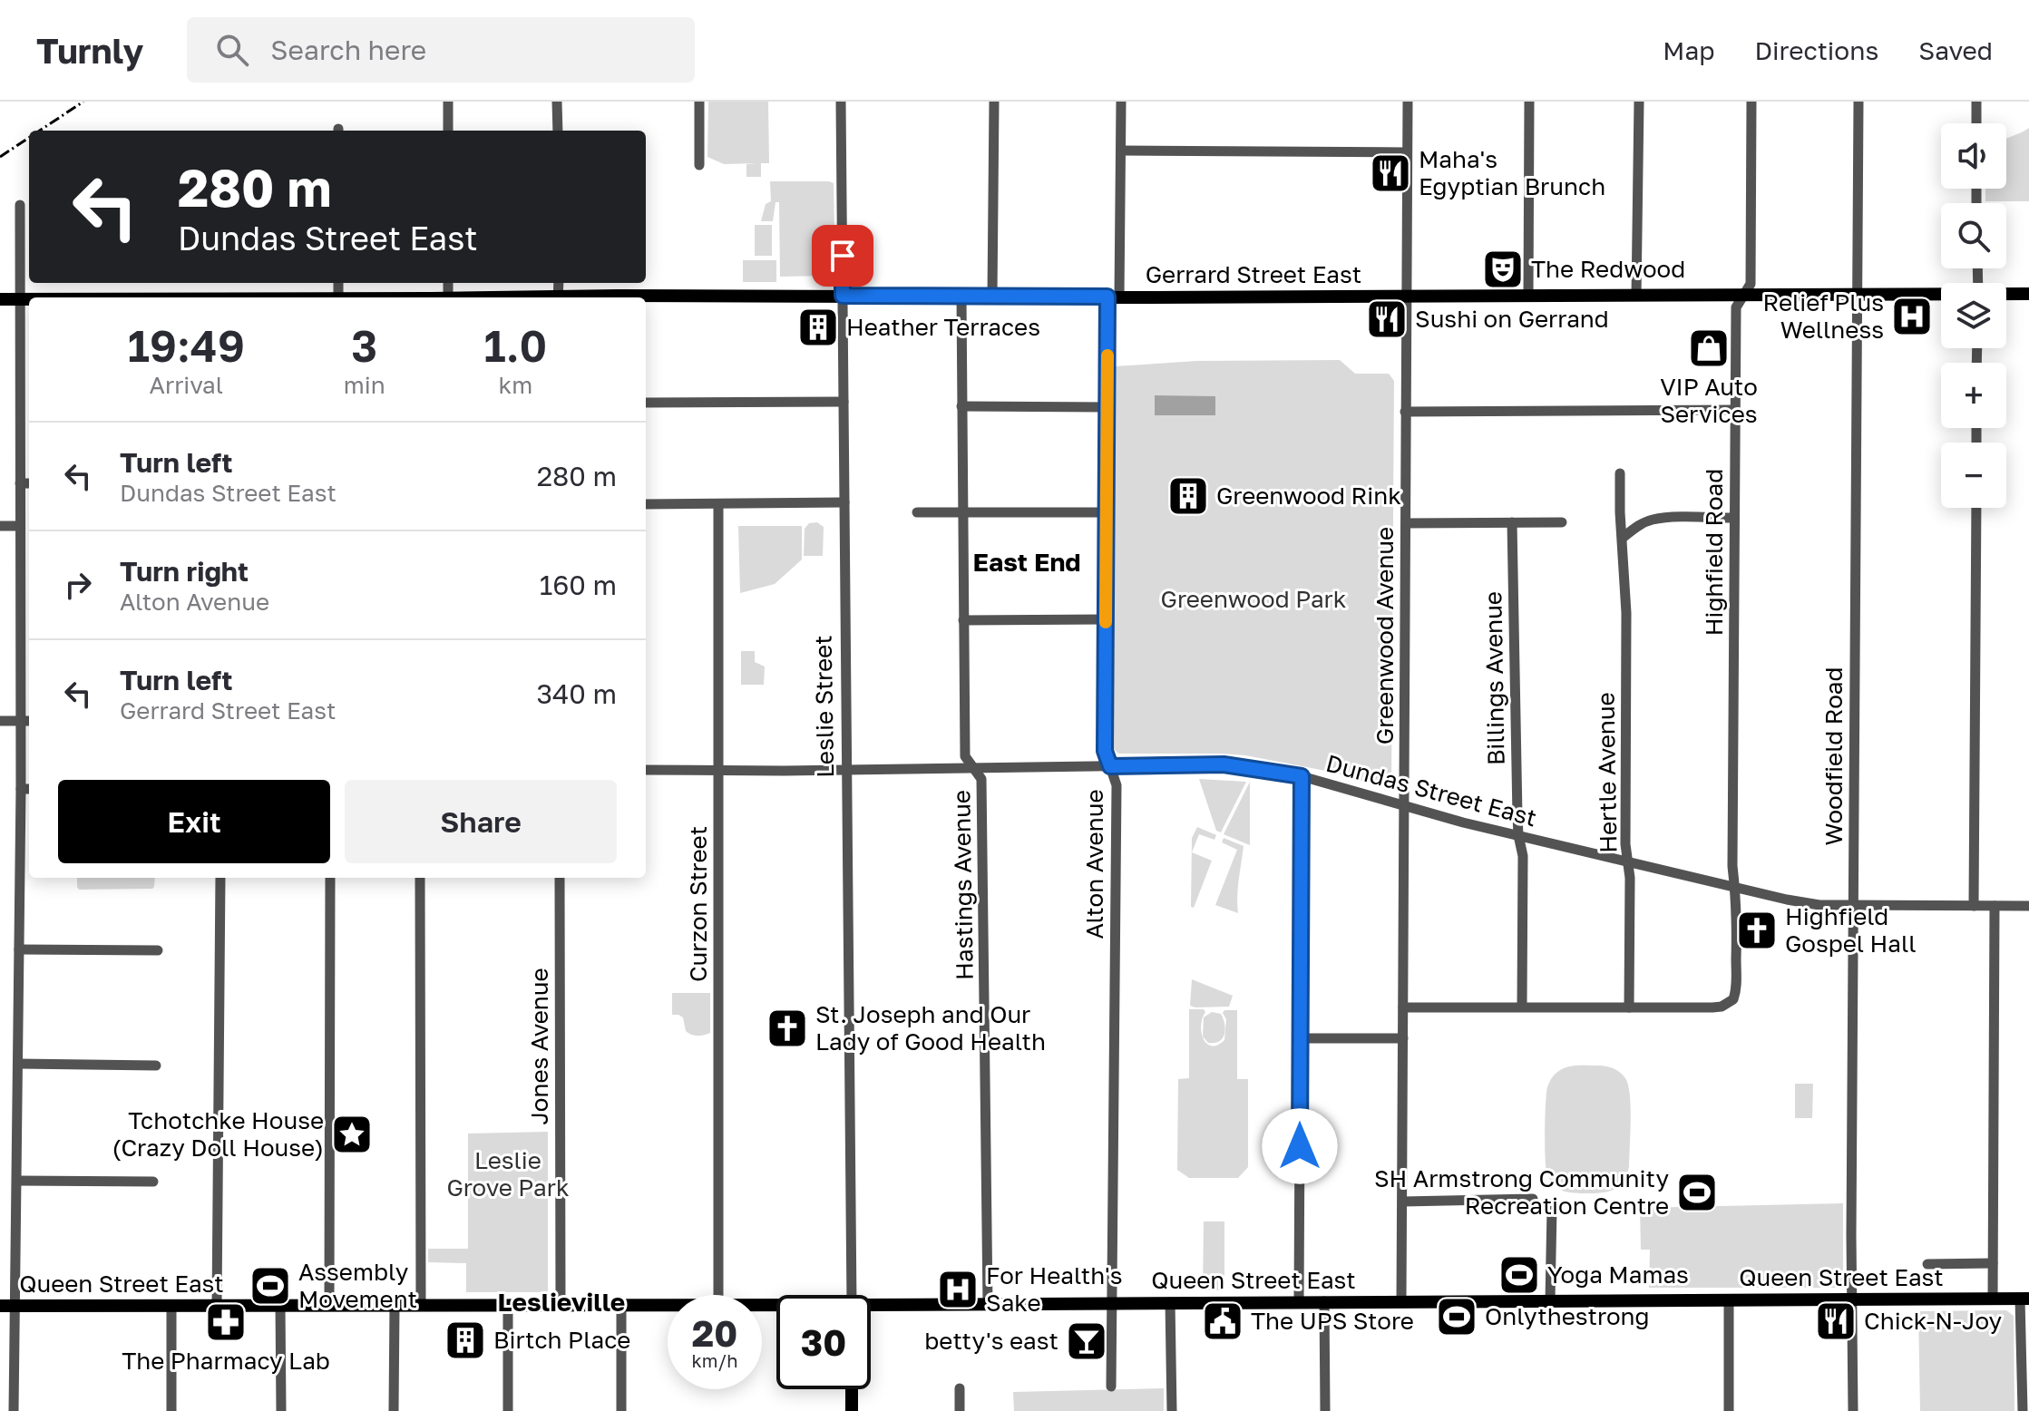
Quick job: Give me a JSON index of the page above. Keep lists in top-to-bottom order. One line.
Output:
{"streets":{"main road":["Gerrard Street East","Queen Street East"],"street":["Highfield Road","Greenwood Avenue","Billings Avenue","Leslie Street","Woodfield Road","Hertle Avenue","Dundas Street East","Alton Avenue","Hastings Avenue","Curzon Street","Jones Avenue"]},"crossings":[["Gerrard Street East","Highfield Road"],["Gerrard Street East","Greenwood Avenue"],["Gerrard Street East","Leslie Street"],["Gerrard Street East","Woodfield Road"],["Gerrard Street East","Alton Avenue"],["Gerrard Street East","Hastings Avenue"],["Highfield Road","Hertle Avenue"],["Highfield Road","Dundas Street East"],["Greenwood Avenue","Dundas Street East"],["Greenwood Avenue","Queen Street East"],["Billings Avenue","Dundas Street East"],["Leslie Street","Dundas Street East"],["Woodfield Road","Dundas Street East"],["Woodfield Road","Queen Street East"],["Hertle Avenue","Dundas Street East"],["Dundas Street East","Alton Avenue"],["Dundas Street East","Hastings Avenue"],["Dundas Street East","Curzon Street"],["Alton Avenue","Queen Street East"],["Hastings Avenue","Queen Street East"],["Jones Avenue","Queen Street East"]],"districts":["East End","Leslieville"],"parks":["Greenwood Park","Leslie Grove Park"],"places":{"restaurant":["Maha's Egyptian Brunch","Sushi on Gerrand","Chick-N-Joy"],"theatre":["The Redwood"],"hospital":["Relief Plus Wellness","For Health's Sake"],"building":["Heather Terraces","Greenwood Rink","Birtch Place"],"shop":["VIP Auto Services"],"church":["Highfield Gospel Hall","St. Joseph and Our Lady of Good Health"],"place":["Tchotchke House (Crazy Doll House)"],"sports":["SH Armstrong Community Recreation Centre","Yoga Mamas","Assembly Movement","Onlythestrong"],"public building":["The UPS Store"],"pharmacy":["The Pharmacy Lab"],"bar":["betty's east"]},"page":{"header":"Turnly","search":"Search here","nav":["Map","Directions","Saved"],"map_buttons":["+","−"],"turn":["280 m","Dundas Street East"],"eta":["19:49","Arrival","3","min","1.0","km"],"list":[{"name":"Turn left","note":"Dundas Street East","value":"280 m"},{"name":"Turn right","note":"Alton Avenue","value":"160 m"},{"name":"Turn left","note":"Gerrard Street East","value":"340 m"}],"buttons":["Exit","Share"],"speed":"20 km/h","limit":"30"}}
